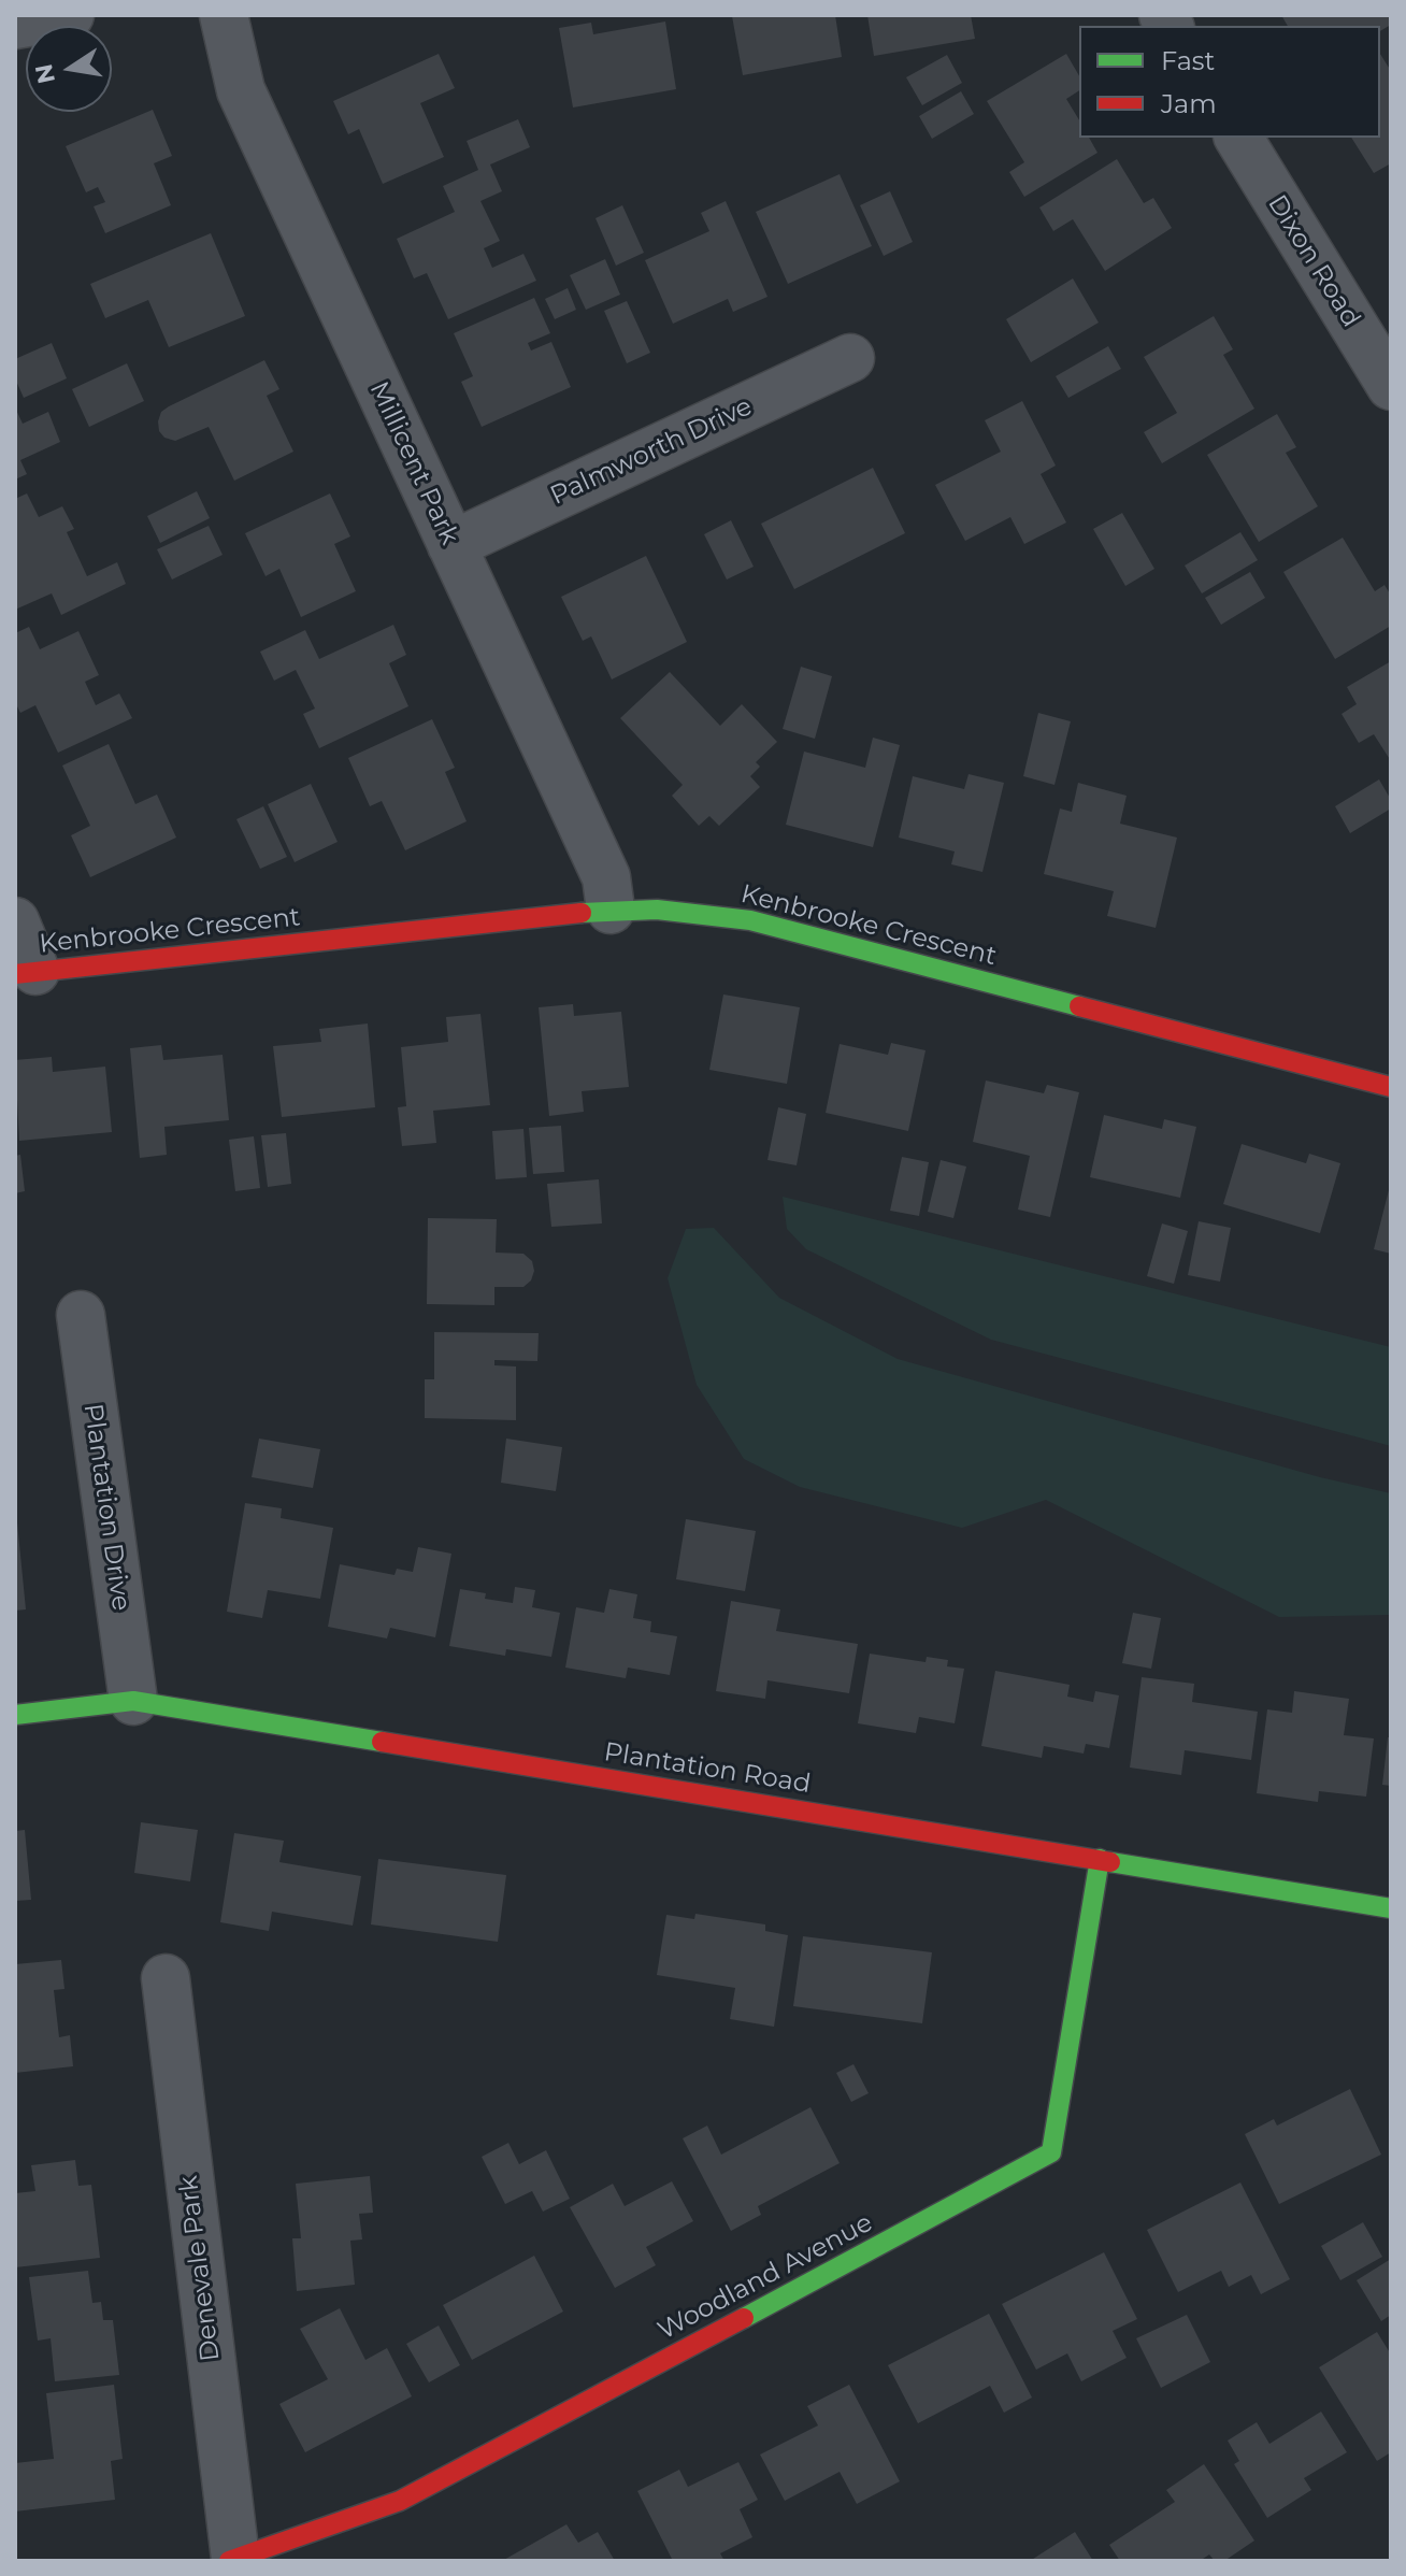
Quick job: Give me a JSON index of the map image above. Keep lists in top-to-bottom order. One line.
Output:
{"streets":{"street":["Dixon Road","Palmworth Drive","Millicent Park","Kenbrooke Crescent","Plantation Drive","Plantation Road","Denevale Park","Woodland Avenue"]},"crossings":[["Palmworth Drive","Millicent Park"],["Millicent Park","Kenbrooke Crescent"],["Plantation Drive","Plantation Road"],["Plantation Road","Woodland Avenue"],["Denevale Park","Woodland Avenue"]],"legend":["Fast","Jam"],"north":"left"}
